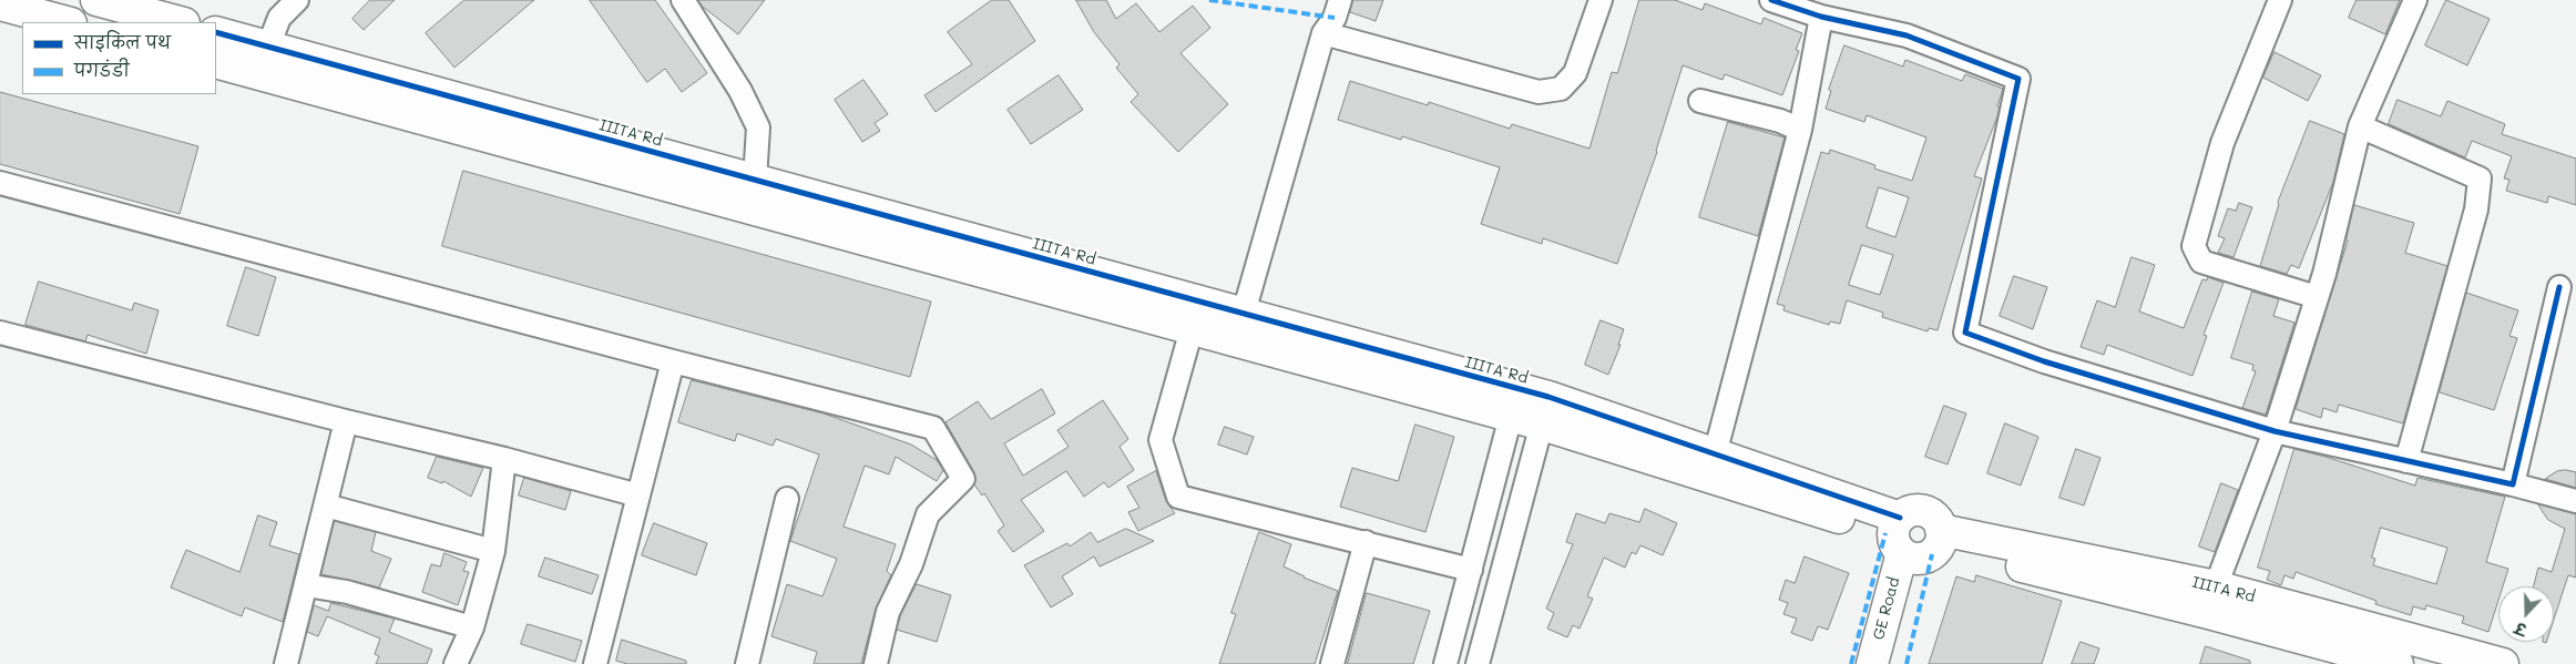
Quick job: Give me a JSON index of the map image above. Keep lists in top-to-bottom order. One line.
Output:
{"streets":{"street":["IIITA Rd","GE Road"]},"crossings":[["IIITA Rd","GE Road"]],"legend":["साइकिल पथ","पगडंडी"],"north":"bottom"}
